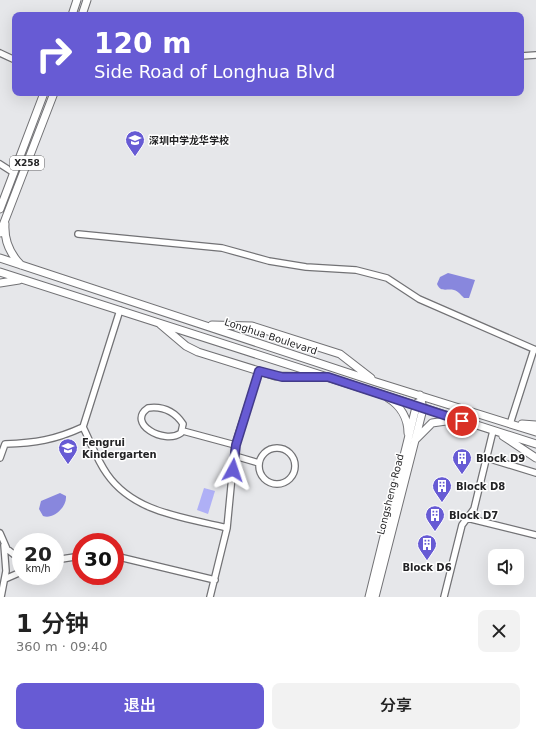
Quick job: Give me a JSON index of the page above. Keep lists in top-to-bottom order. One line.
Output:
{"streets":{"main road":["X258","Longhua Boulevard","Longsheng Road"]},"crossings":[["Longhua Boulevard","Longsheng Road"]],"places":{"school or university":["深圳中学龙华学校","Fengrui Kindergarten"],"building":["Block D9","Block D8","Block D7","Block D6"]},"page":{"turn":["120 m","Side Road of Longhua Blvd"],"speed":"20 km/h","limit":"30","heading":["1 分钟","360 m · 09:40"],"buttons":["退出","分享"]}}
